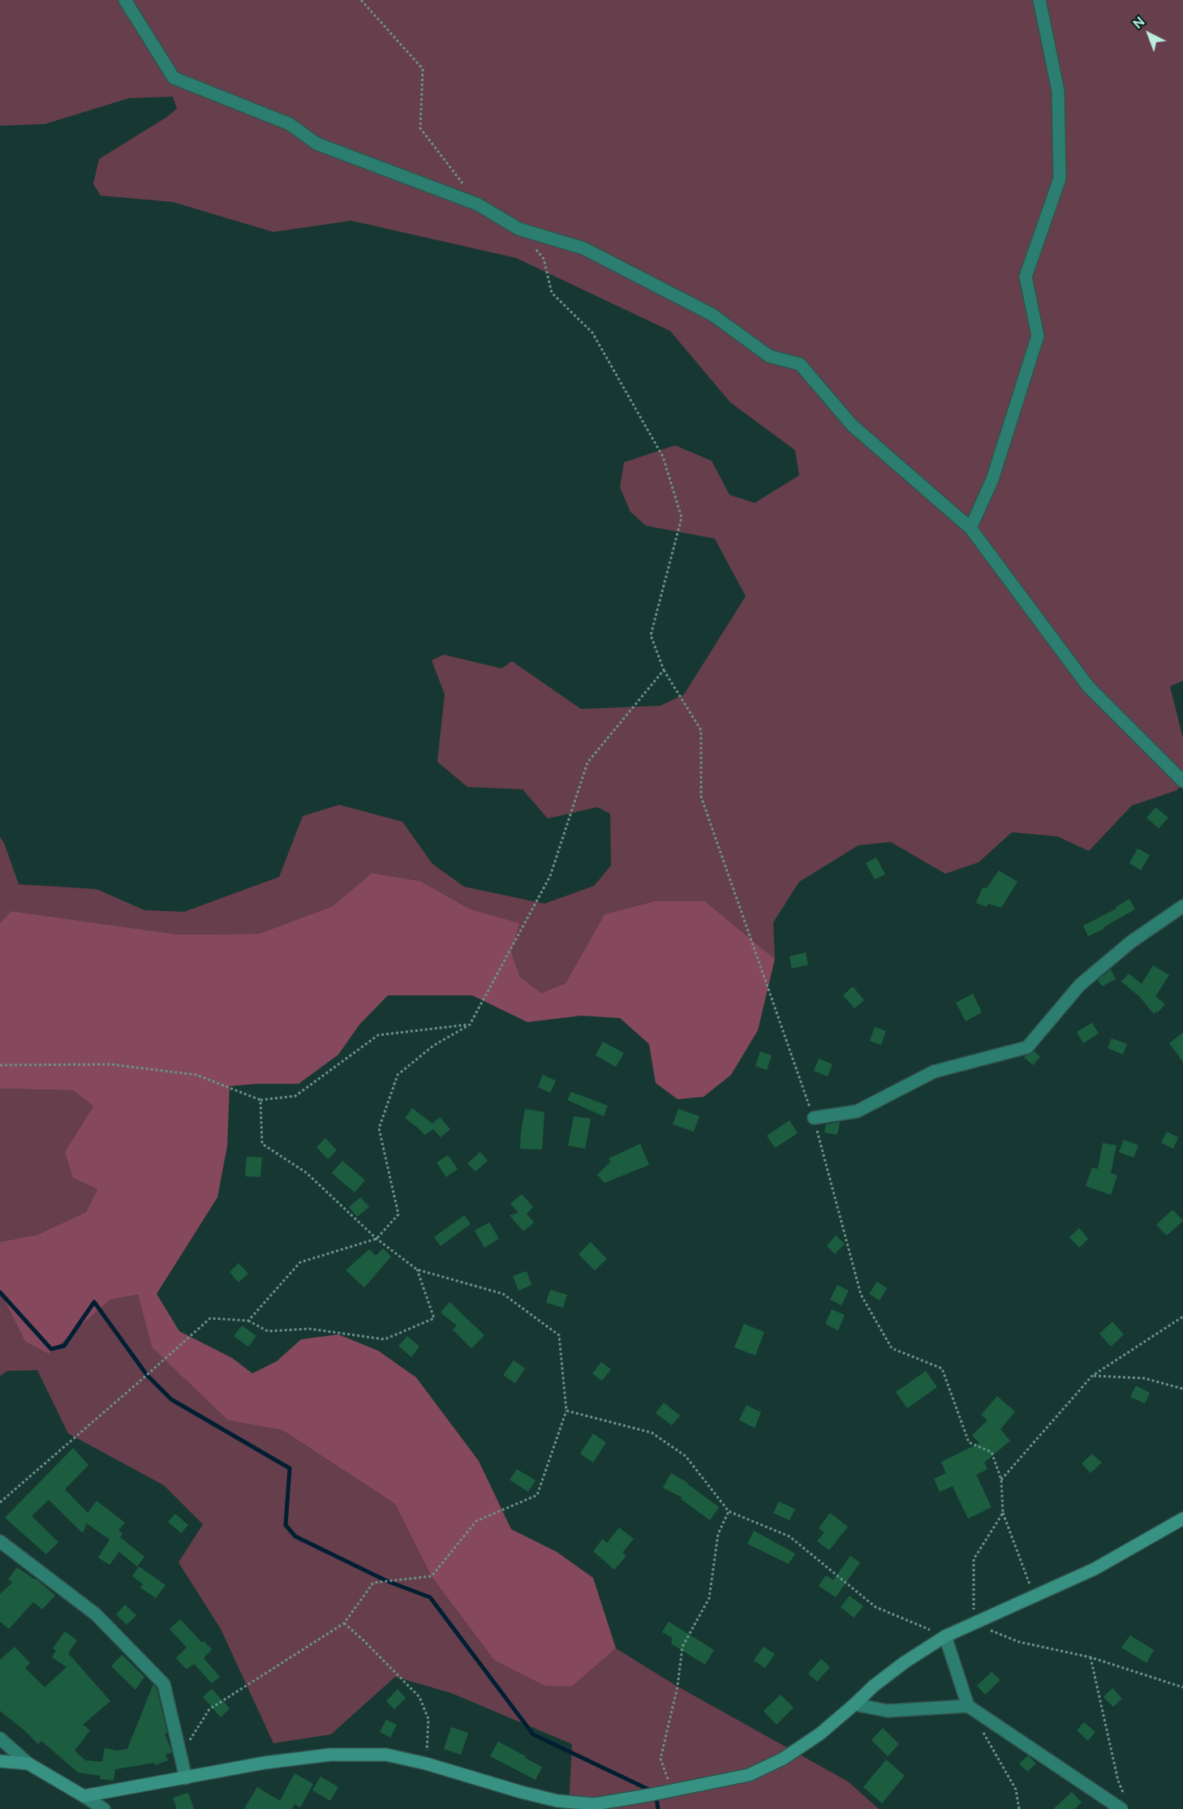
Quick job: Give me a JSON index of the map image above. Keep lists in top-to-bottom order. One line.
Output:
{"north":"top left"}
